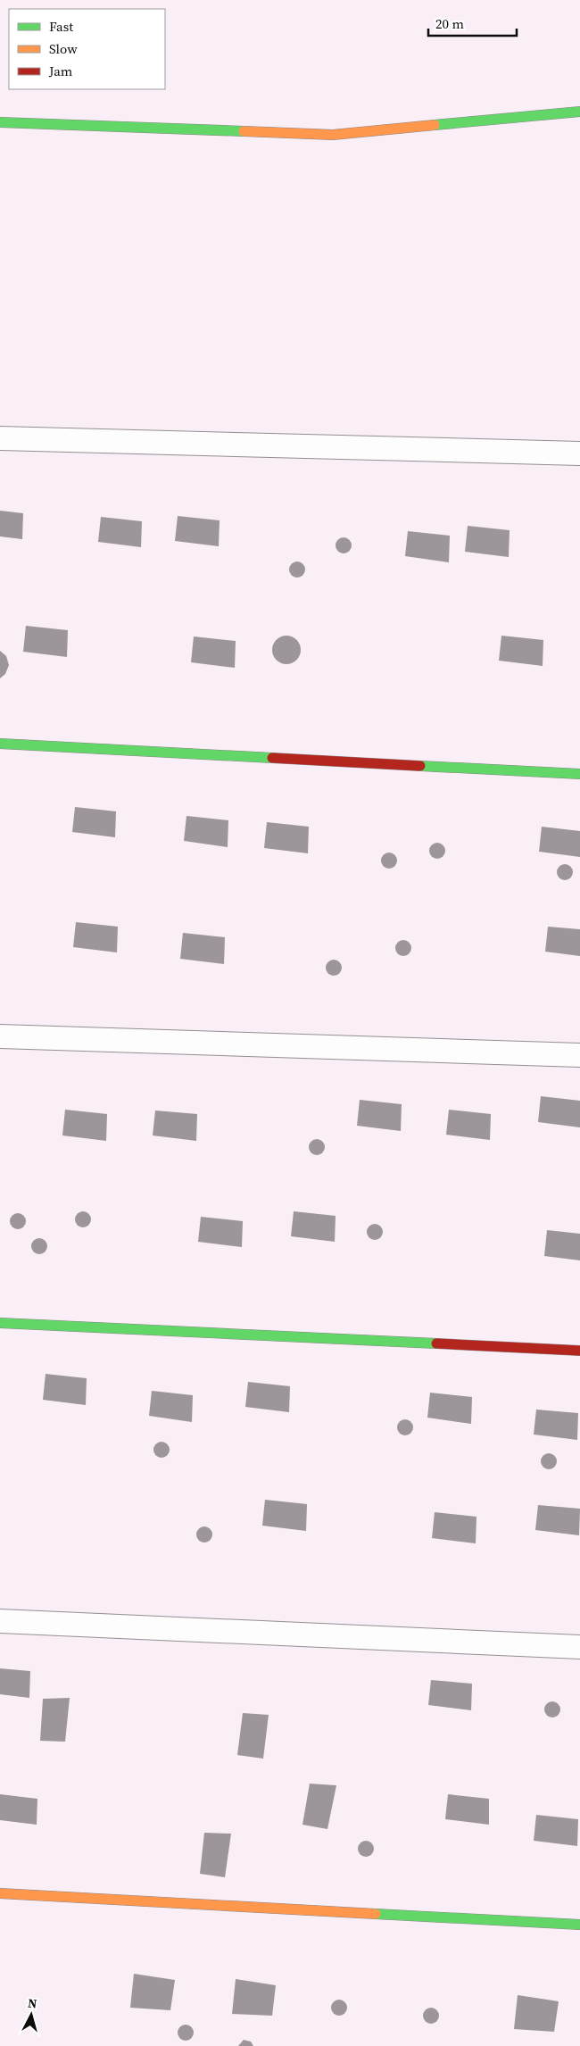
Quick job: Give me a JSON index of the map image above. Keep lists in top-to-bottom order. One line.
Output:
{"legend":["Fast","Slow","Jam"],"scale_bar":"20 m","north":"top"}
